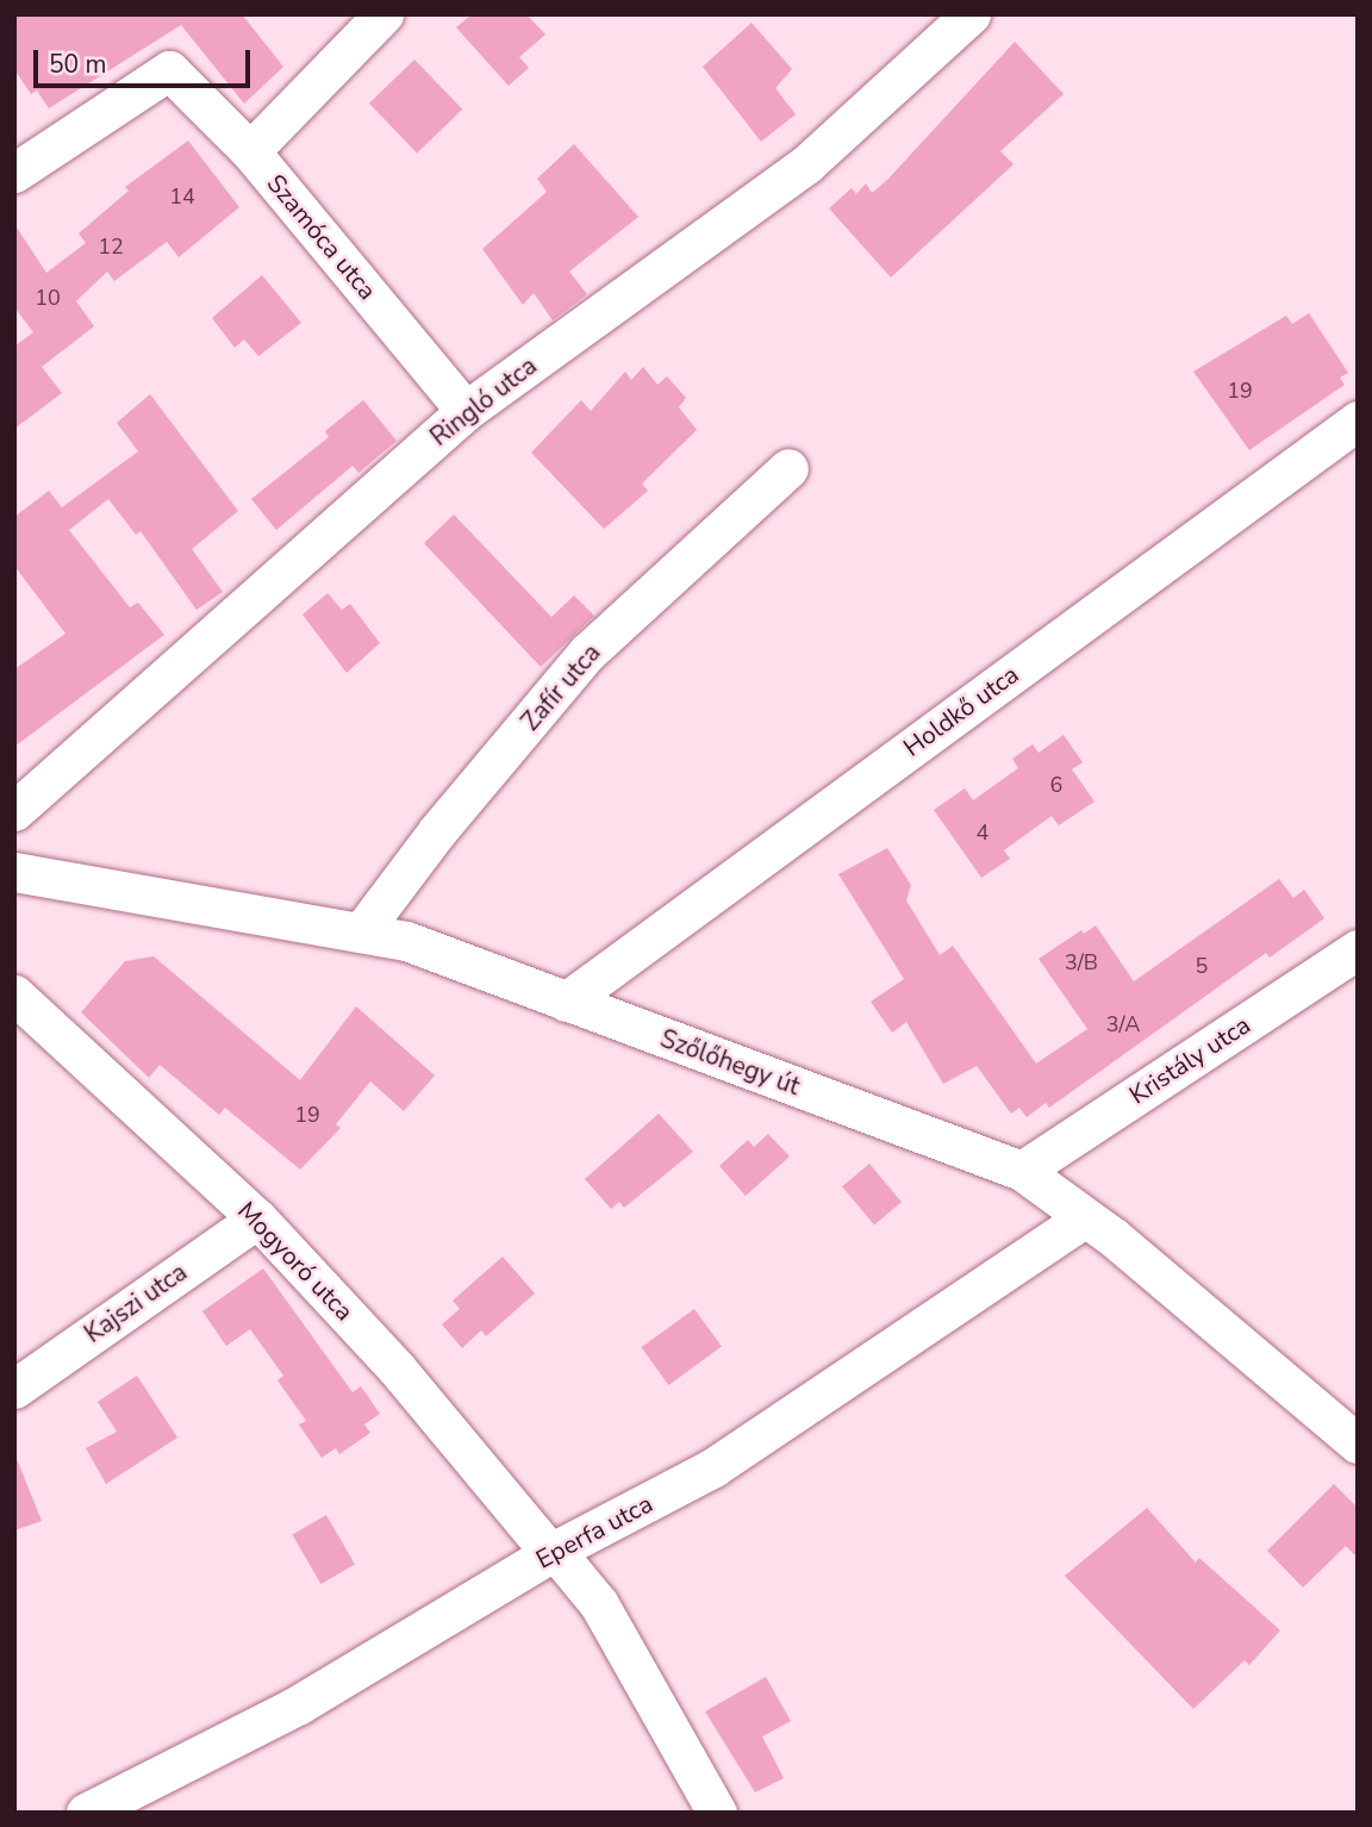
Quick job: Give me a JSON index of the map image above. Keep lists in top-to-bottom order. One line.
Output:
{"streets":{"street":["Szamóca utca","Ringló utca","Zafír utca","Holdkő utca","Kristály utca","Szőlőhegy út","Mogyoró utca","Kajszi utca","Eperfa utca"]},"crossings":[["Szamóca utca","Ringló utca"],["Zafír utca","Szőlőhegy út"],["Holdkő utca","Szőlőhegy út"],["Kristály utca","Szőlőhegy út"],["Szőlőhegy út","Eperfa utca"],["Mogyoró utca","Kajszi utca"],["Mogyoró utca","Eperfa utca"]],"house_numbers":["14","12","10","19","6","4","3/B","5","3/A","19"],"scale_bar":"50 m"}
